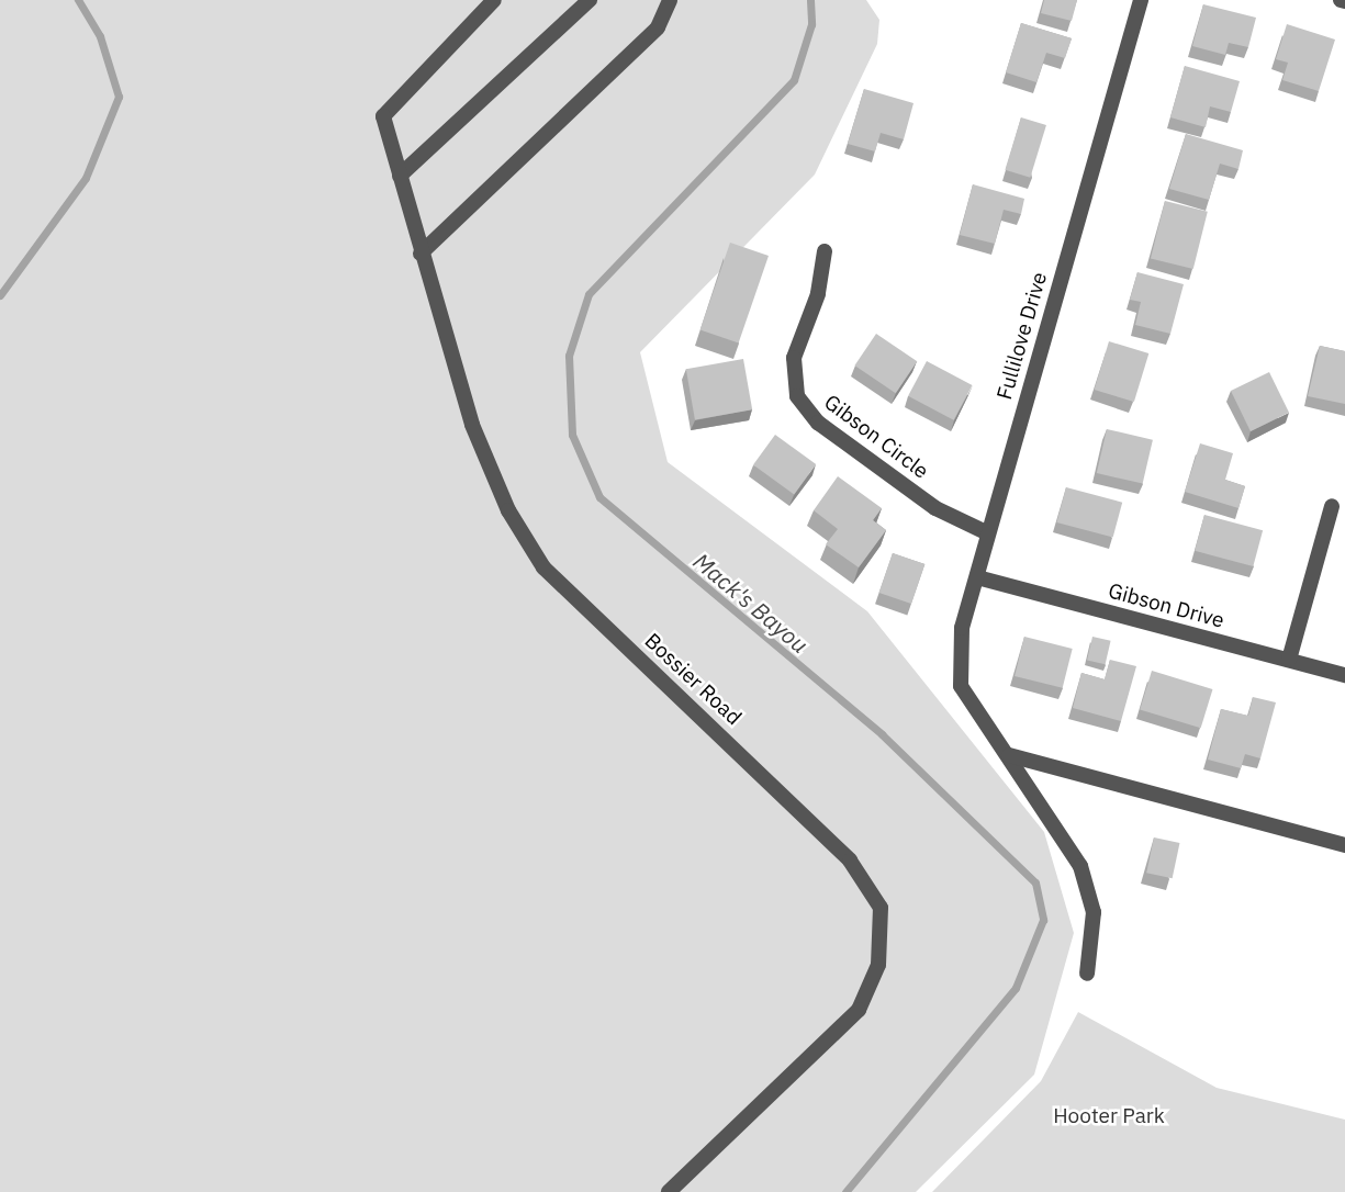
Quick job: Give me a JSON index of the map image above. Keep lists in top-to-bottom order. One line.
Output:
{"streets":{"street":["Fullilove Drive","Gibson Circle","Gibson Drive","Bossier Road"]},"crossings":[["Fullilove Drive","Gibson Circle"],["Fullilove Drive","Gibson Drive"]],"water":["Mack's Bayou"],"parks":["Hooter Park"]}
